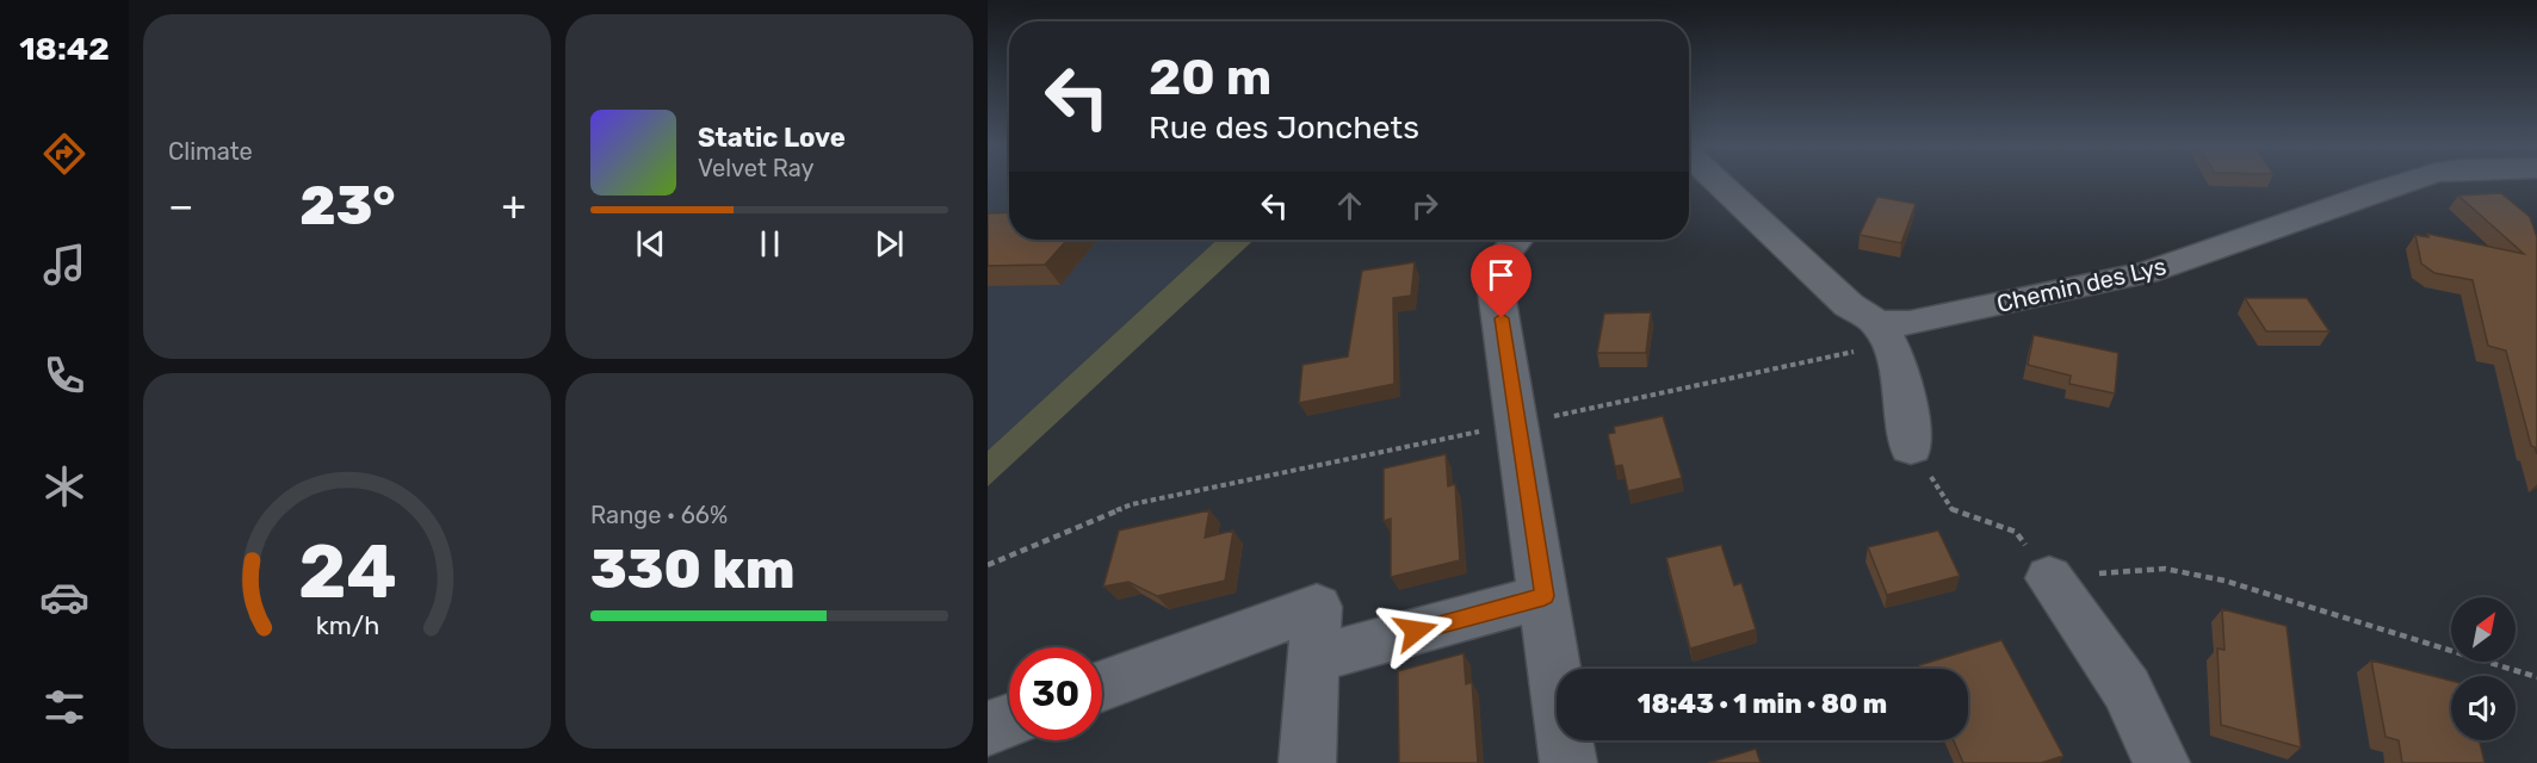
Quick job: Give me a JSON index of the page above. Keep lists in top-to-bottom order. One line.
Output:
{"streets":{"street":["Chemin des Lys"]},"north":"top right","page":{"tabs":"18:42","tile":["Climate",["Range · 66%","330 km"]],"turn":["20 m","Rue des Jonchets"],"song":["Static Love","Velvet Ray"],"heat":["−","23°","+"],"limit":"30","trip":"18:43 · 1 min · 80 m","gauge":["24","km/h"]}}
